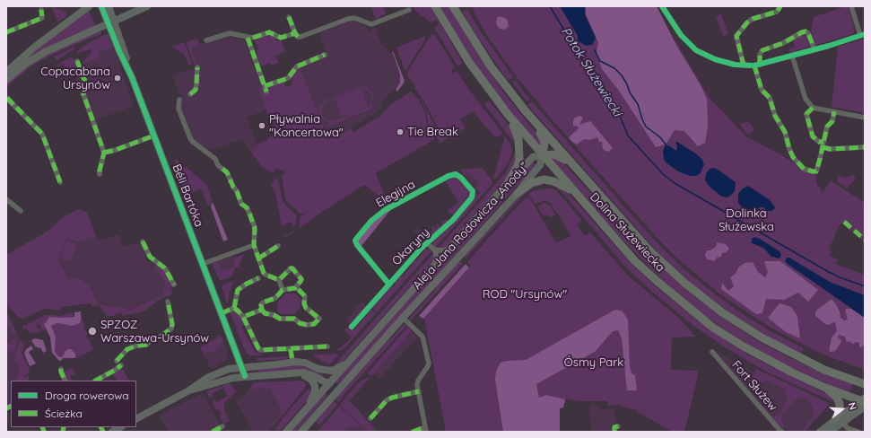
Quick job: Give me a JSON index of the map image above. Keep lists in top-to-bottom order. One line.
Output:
{"streets":{"main road":["Béli Bartóka","Aleja Jana Rodowicza „Anody”","Dolina Służewiecka"],"street":["Elegijna","Okaryny","Fort Służew"]},"crossings":[["Elegijna","Okaryny"],["Aleja Jana Rodowicza „Anody”","Dolina Służewiecka"]],"water":["Potok Służewiecki"],"parks":["Dolinka Służewska","ROD \"Ursynów\"","Ósmy Park"],"places":["Copacabana Ursynów","Pływalnia \"Koncertowa\"","Tie Break","SPZOZ Warszawa-Ursynów"],"legend":["Droga rowerowa","Ścieżka"],"north":"right"}
